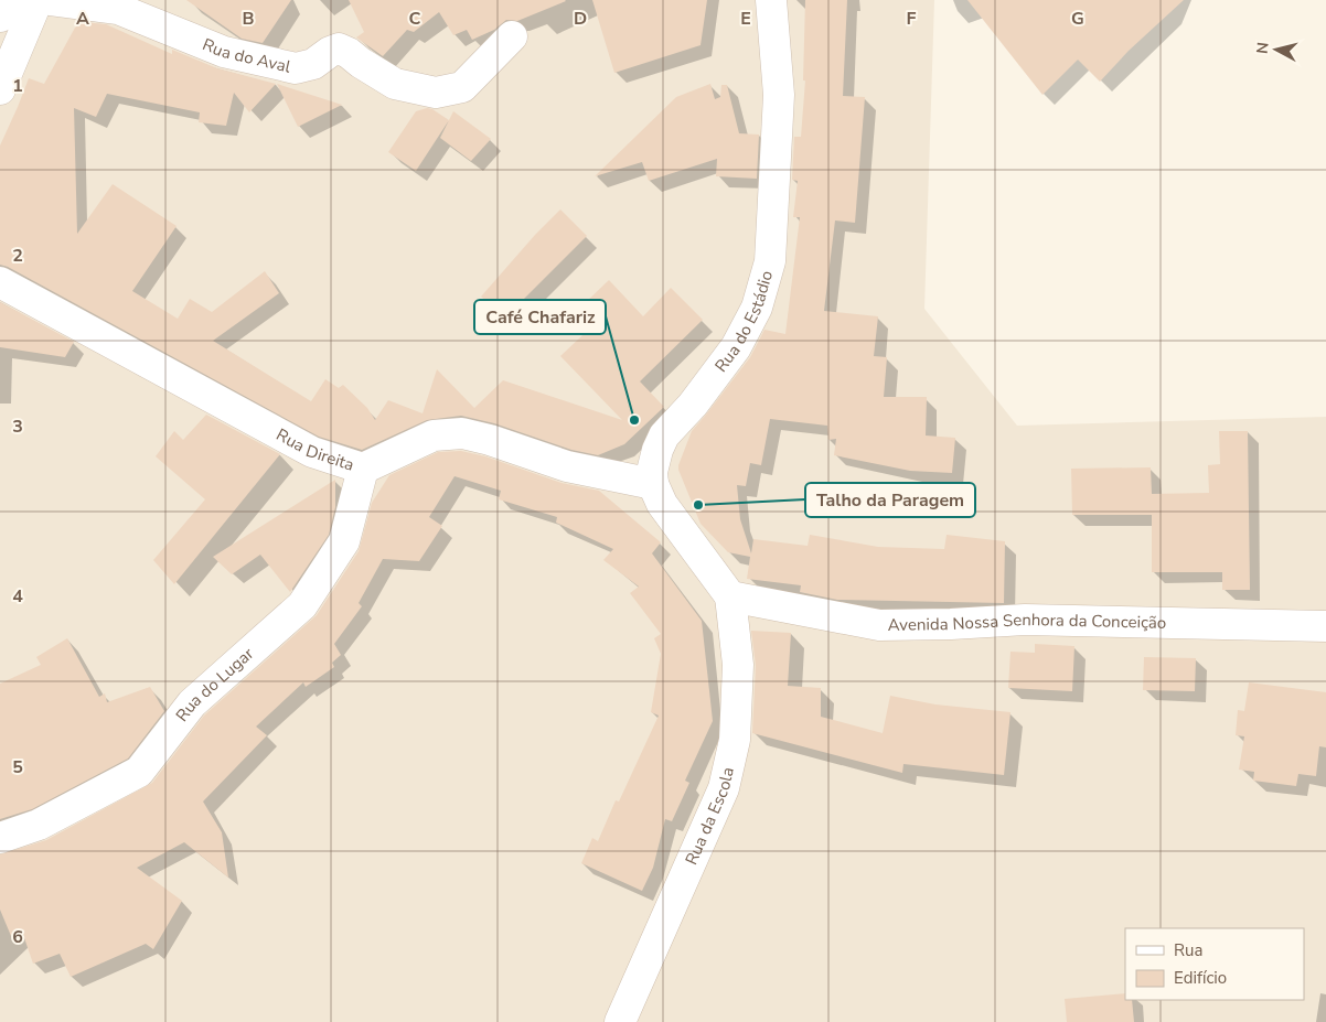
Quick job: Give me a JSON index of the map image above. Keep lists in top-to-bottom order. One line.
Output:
{"streets":{"street":["Rua do Aval","Rua do Estádio","Rua Direita","Avenida Nossa Senhora da Conceição","Rua do Lugar","Rua da Escola"]},"crossings":[["Rua do Estádio","Rua Direita"],["Rua Direita","Rua do Lugar"],["Avenida Nossa Senhora da Conceição","Rua da Escola"]],"places":["Café Chafariz","Talho da Paragem"],"legend":["Rua","Edifício"],"north":"left","grid":{"columns":["A","B","C","D","E","F","G"],"rows":["1","2","3","4","5","6"]}}
